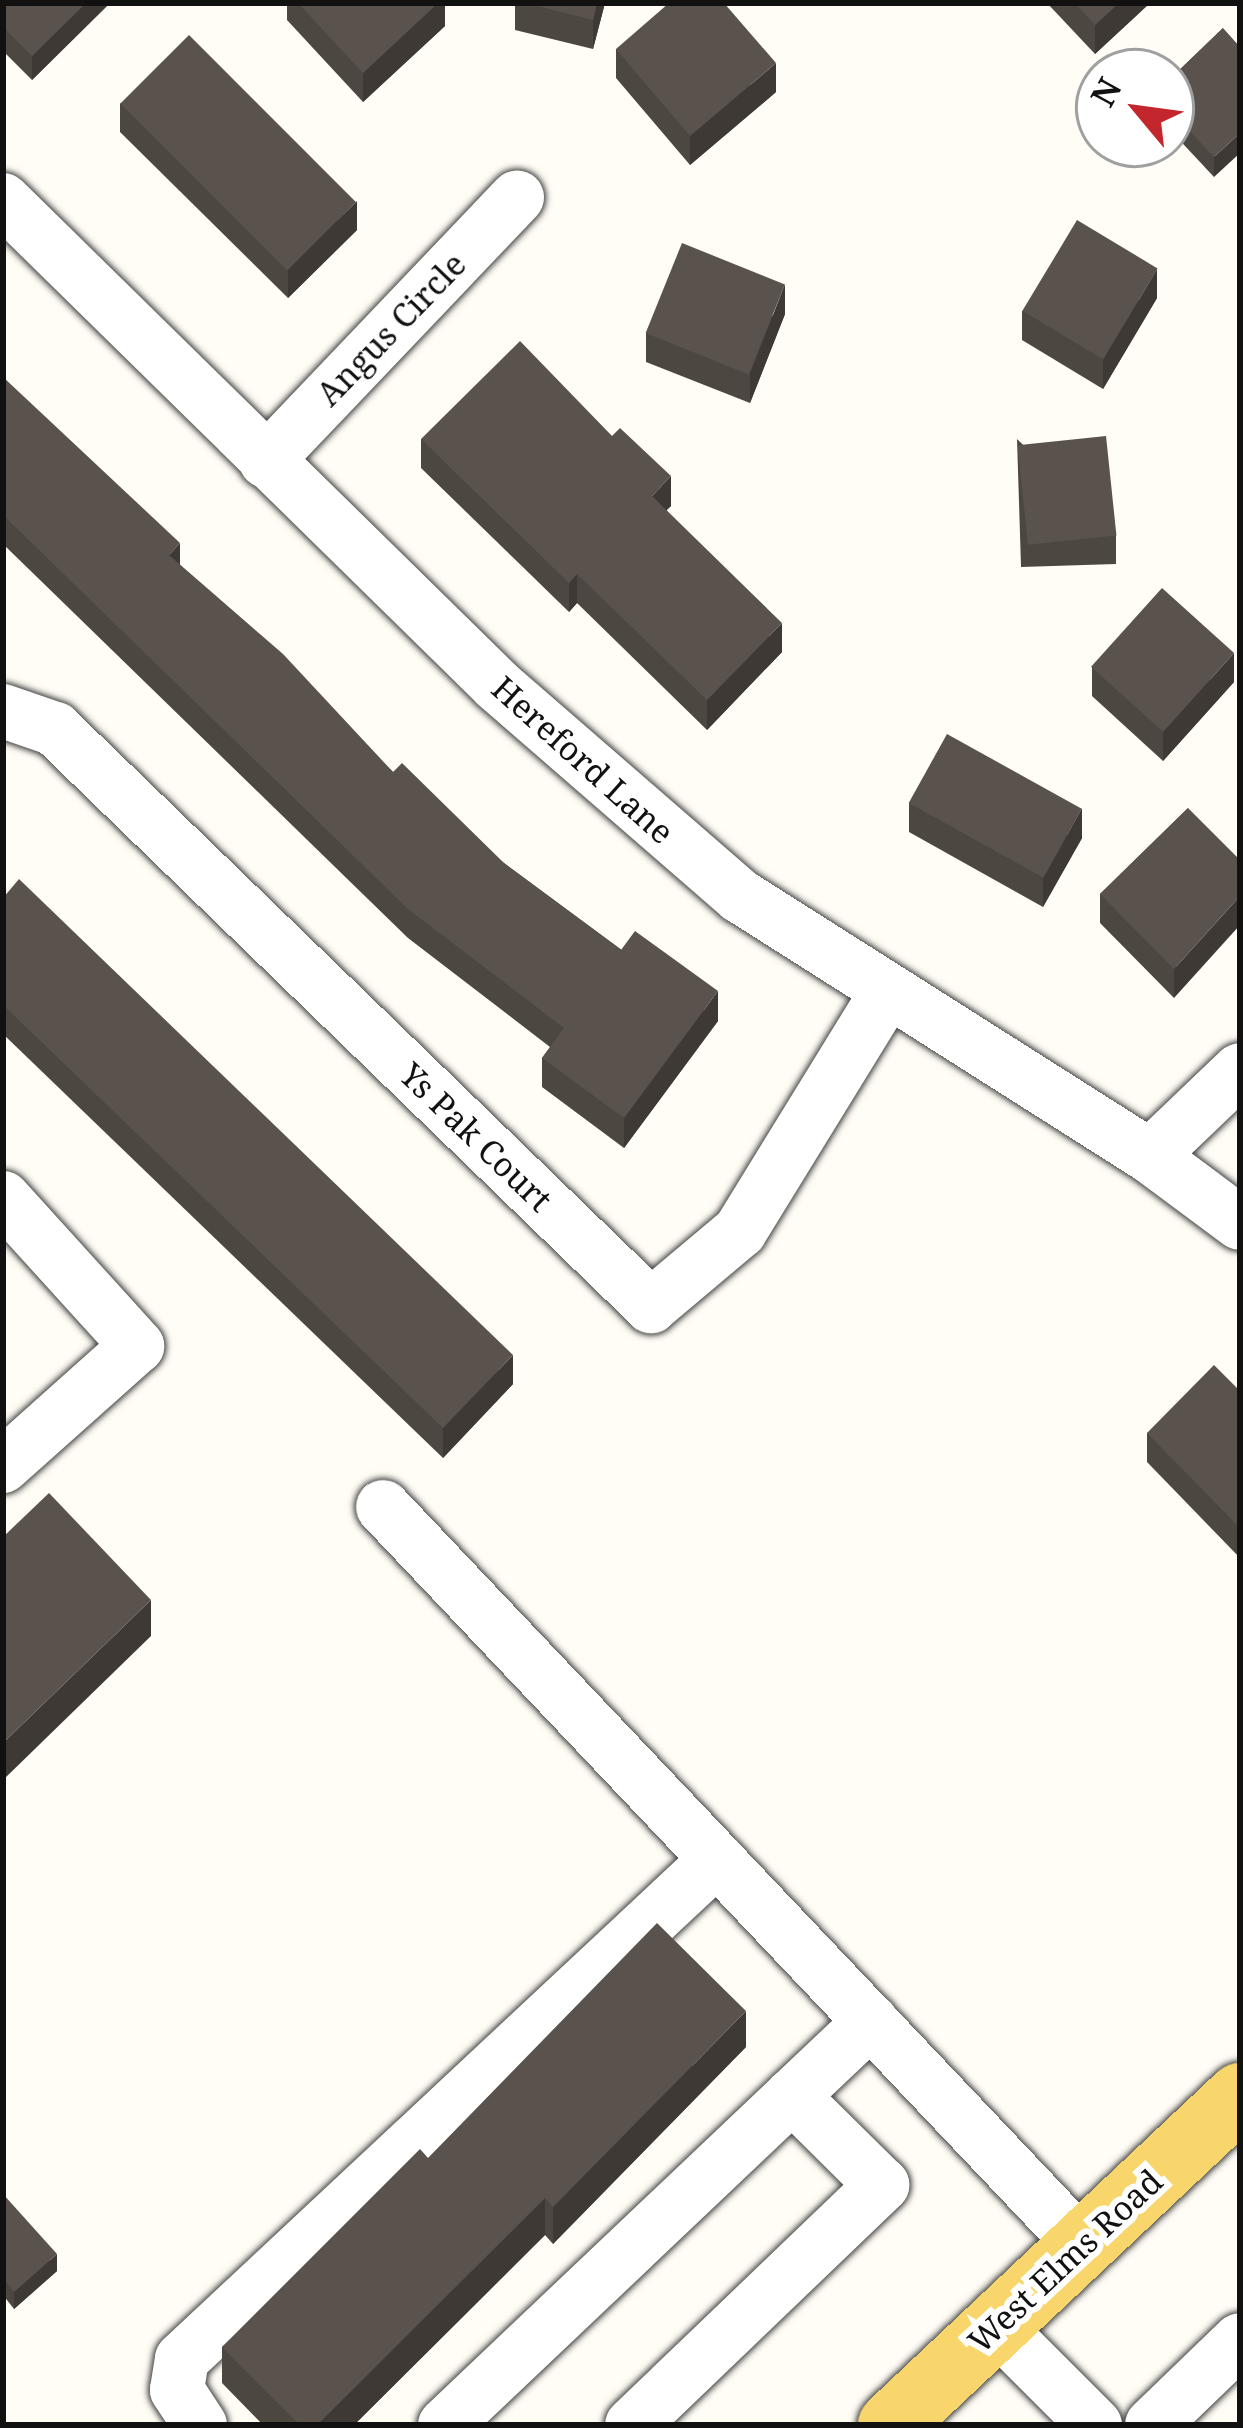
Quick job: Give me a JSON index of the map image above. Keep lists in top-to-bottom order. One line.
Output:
{"streets":{"main road":["West Elms Road"],"street":["Angus Circle","Hereford Lane","Ys Pak Court"]},"crossings":[["Angus Circle","Hereford Lane"],["Hereford Lane","Ys Pak Court"]],"north":"top left"}
